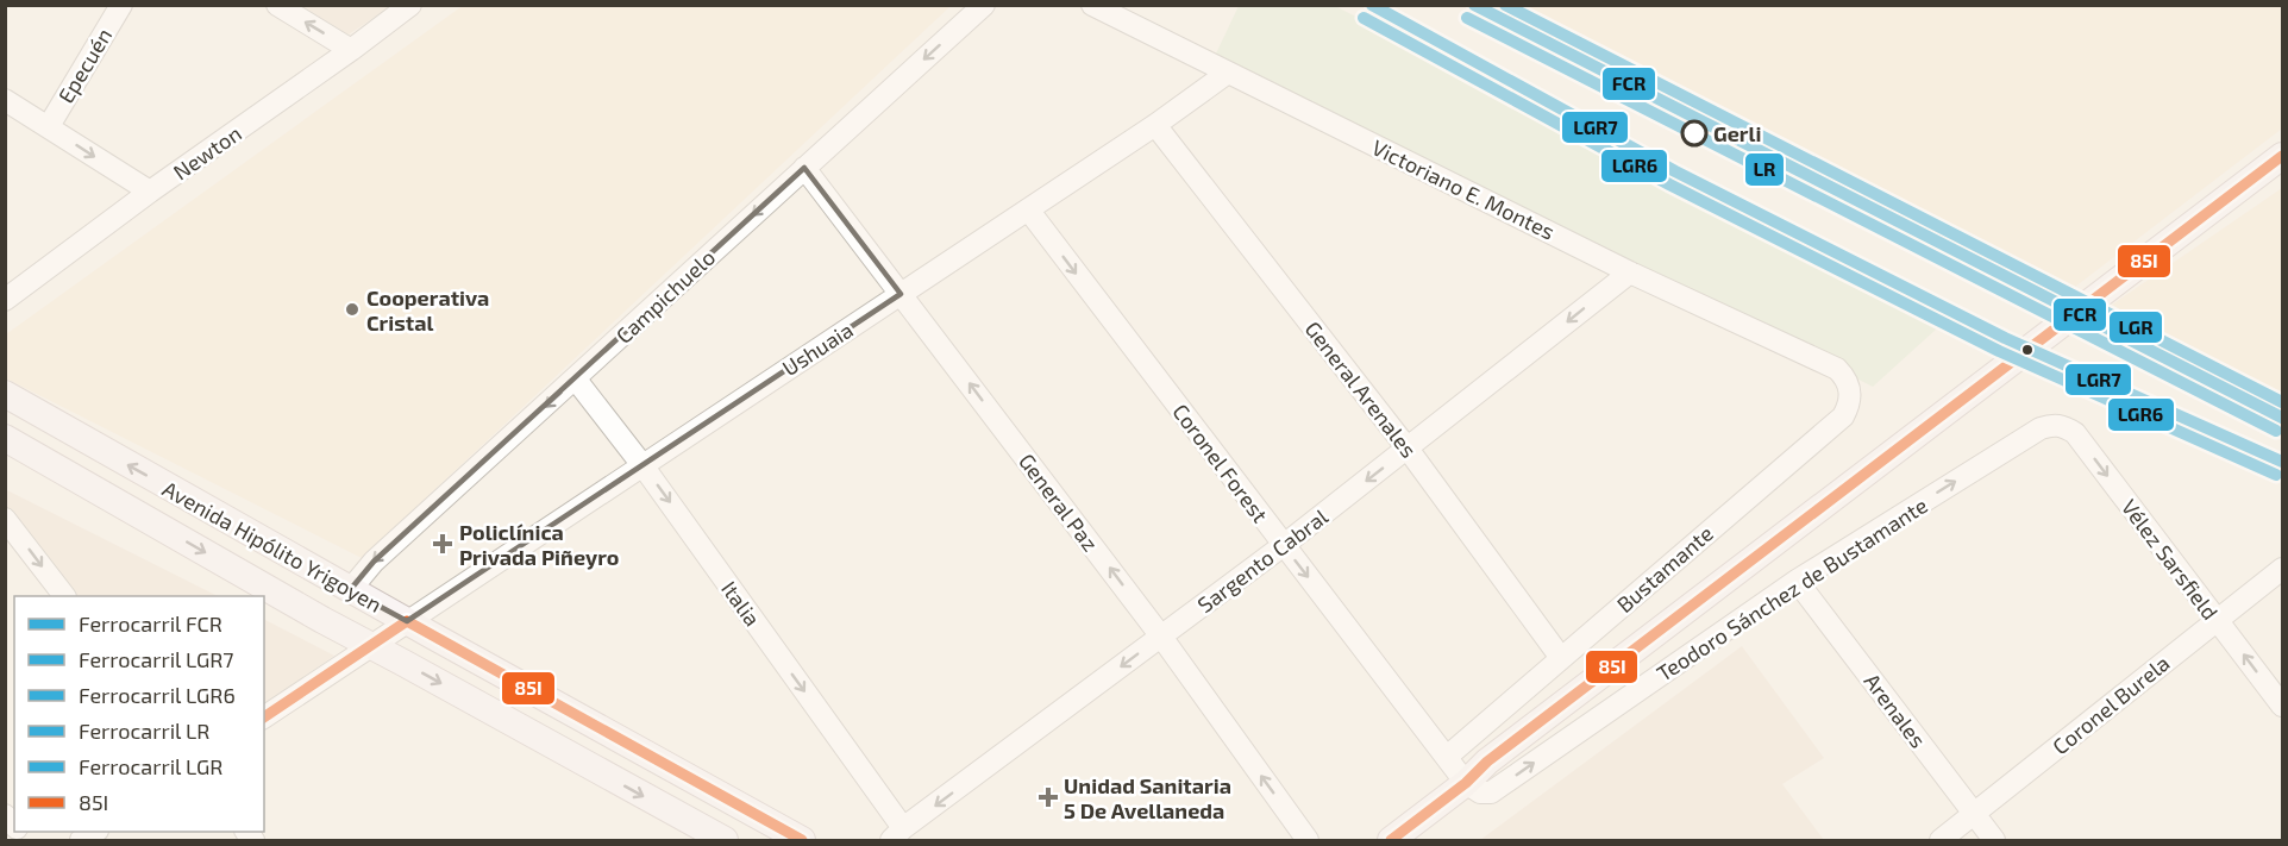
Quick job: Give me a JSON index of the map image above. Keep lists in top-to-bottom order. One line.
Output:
{"streets":{"main road":["Avenida Hipólito Yrigoyen"],"street":["Epecuén","Newton","Victoriano E. Montes","Campichuelo","Ushuaia","General Arenales","Coronel Forest","General Paz","Vélez Sarsfield","Sargento Cabral","Bustamante","Teodoro Sánchez de Bustamante","Italia","Coronel Burela","Arenales"]},"crossings":[["Victoriano E. Montes","Ushuaia"],["Victoriano E. Montes","Sargento Cabral"],["Victoriano E. Montes","Bustamante"],["Campichuelo","General Paz"],["Campichuelo","Avenida Hipólito Yrigoyen"],["Campichuelo","Italia"],["Ushuaia","General Arenales"],["Ushuaia","Coronel Forest"],["Ushuaia","General Paz"],["Ushuaia","Avenida Hipólito Yrigoyen"],["Ushuaia","Italia"],["General Arenales","Sargento Cabral"],["General Arenales","Bustamante"],["Coronel Forest","Sargento Cabral"],["Coronel Forest","Bustamante"],["Coronel Forest","Teodoro Sánchez de Bustamante"],["General Paz","Sargento Cabral"],["Vélez Sarsfield","Teodoro Sánchez de Bustamante"],["Vélez Sarsfield","Coronel Burela"],["Sargento Cabral","Italia"],["Teodoro Sánchez de Bustamante","Arenales"],["Coronel Burela","Arenales"]],"one_way":["Campichuelo","Coronel Forest","General Paz","Sargento Cabral","Teodoro Sánchez de Bustamante","Italia"],"places":{"other":["Gerli","Cooperativa Cristal"],"health":["Policlínica Privada Piñeyro","Unidad Sanitaria 5 De Avellaneda"]},"lines":["rail line FCR","rail line LGR7","rail line LGR","rail line LGR6","rail line LR","transit line 85I"],"legend":["Ferrocarril FCR","Ferrocarril LGR7","Ferrocarril LGR6","Ferrocarril LR","Ferrocarril LGR","85I"]}
